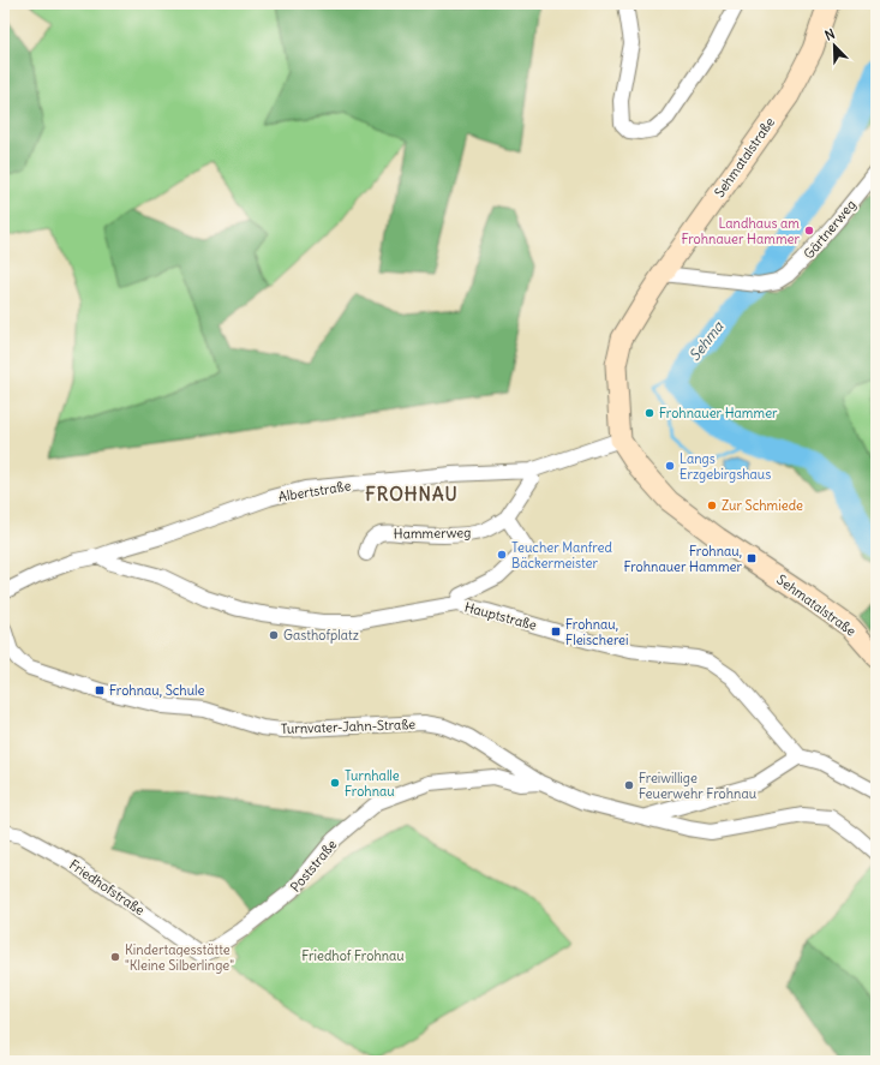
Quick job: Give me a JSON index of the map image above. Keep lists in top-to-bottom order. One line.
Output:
{"streets":{"main road":["Sehmatalstraße"],"street":["Gärtnerweg","Albertstraße","Hammerweg","Hauptstraße","Turnvater-Jahn-Straße","Poststraße","Friedhofstraße"]},"crossings":[["Sehmatalstraße","Gärtnerweg"],["Sehmatalstraße","Albertstraße"],["Albertstraße","Hammerweg"],["Albertstraße","Hauptstraße"],["Turnvater-Jahn-Straße","Poststraße"],["Poststraße","Friedhofstraße"]],"districts":["FROHNAU"],"water":["Sehma"],"parks":["Friedhof Frohnau"],"places":{"other":["Landhaus am Frohnauer Hammer","Frohnauer Hammer","Langs Erzgebirgshaus","Zur Schmiede","Teucher Manfred Bäckermeister","Gasthofplatz","Turnhalle Frohnau","Freiwillige Feuerwehr Frohnau","Kindertagesstätte \"Kleine Silberlinge\""],"transit":["Frohnau, Frohnauer Hammer","Frohnau, Fleischerei","Frohnau, Schule"]},"north":"top left"}
